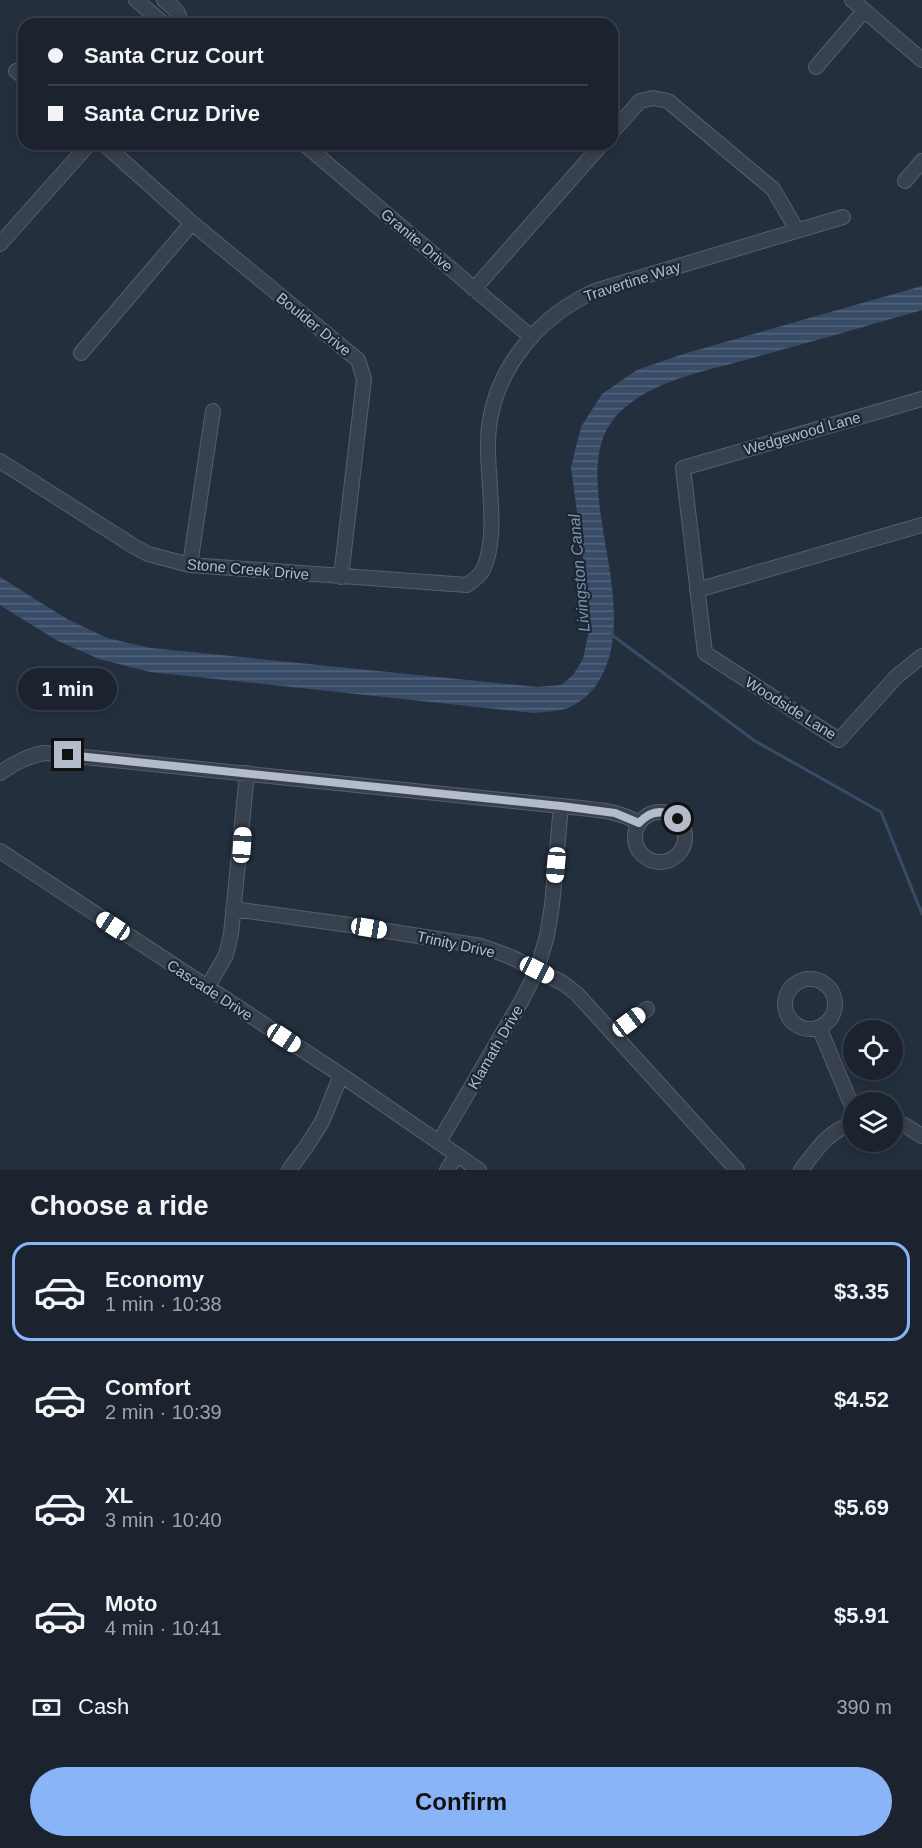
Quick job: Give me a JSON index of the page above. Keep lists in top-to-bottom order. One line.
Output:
{"streets":{"street":["Granite Drive","Travertine Way","Boulder Drive","Wedgewood Lane","Stone Creek Drive","Woodside Lane","Trinity Drive","Cascade Drive","Klamath Drive"]},"crossings":[["Granite Drive","Travertine Way"],["Travertine Way","Stone Creek Drive"],["Boulder Drive","Stone Creek Drive"],["Wedgewood Lane","Woodside Lane"],["Trinity Drive","Klamath Drive"],["Cascade Drive","Klamath Drive"]],"water":["Livingston Canal"],"page":{"banner":["Santa Cruz Court","Santa Cruz Drive"],"bubble":"1 min","heading":"Choose a ride","list":[{"name":"Economy","note":"1 min · 10:38","value":"$3.35"},{"name":"Comfort","note":"2 min · 10:39","value":"$4.52"},{"name":"XL","note":"3 min · 10:40","value":"$5.69"},{"name":"Moto","note":"4 min · 10:41","value":"$5.91"}],"pay":["Cash","390 m"],"buttons":"Confirm"}}
